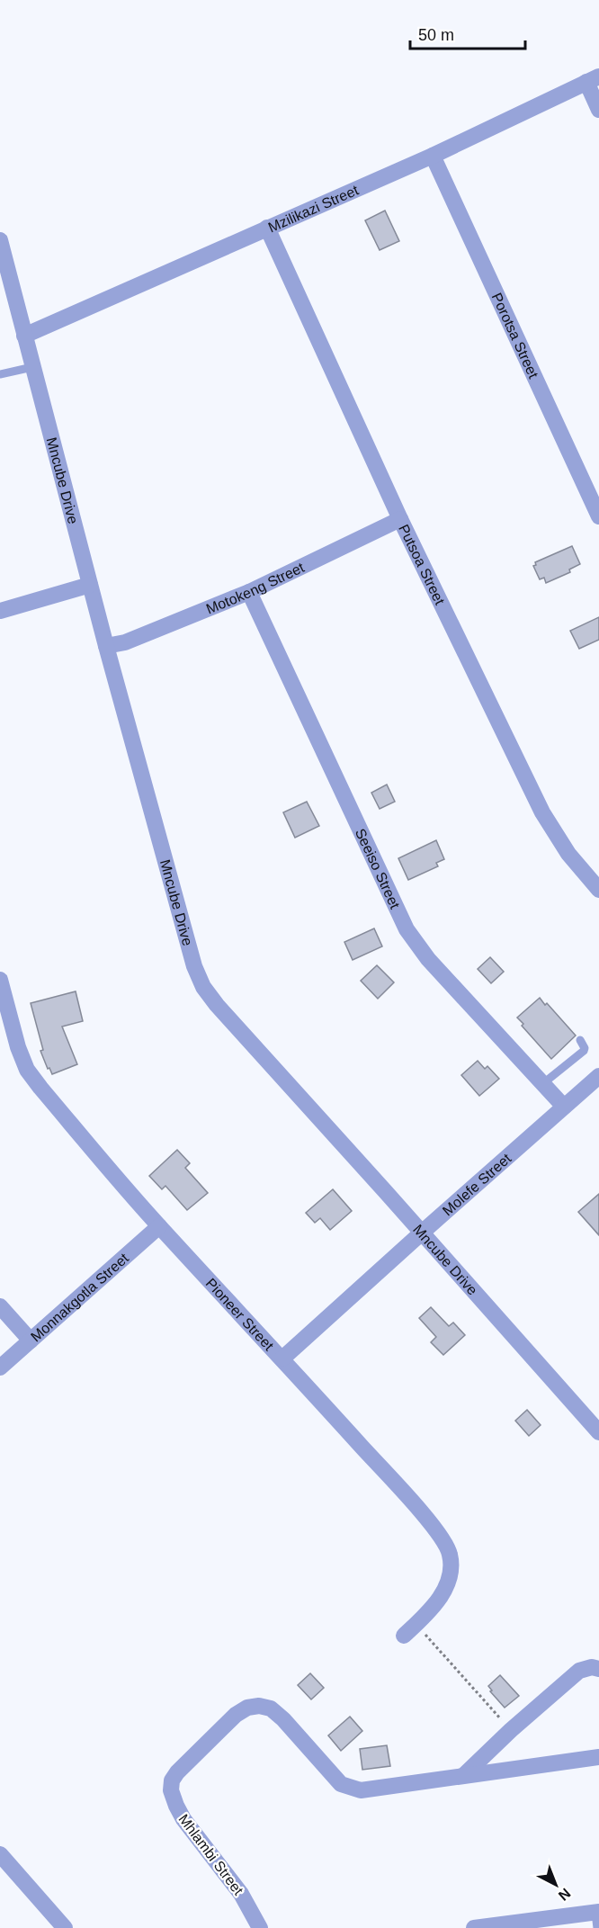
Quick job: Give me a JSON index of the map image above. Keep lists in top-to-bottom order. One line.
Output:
{"streets":{"street":["Mzilikazi Street","Porotsa Street","Mncube Drive","Putsoa Street","Motokeng Street","Seeiso Street","Molefe Street","Monnakgotla Street","Pioneer Street","Mhlambi Street"]},"crossings":[["Mzilikazi Street","Porotsa Street"],["Mzilikazi Street","Mncube Drive"],["Mzilikazi Street","Putsoa Street"],["Mncube Drive","Motokeng Street"],["Mncube Drive","Molefe Street"],["Putsoa Street","Motokeng Street"],["Motokeng Street","Seeiso Street"],["Seeiso Street","Molefe Street"],["Molefe Street","Pioneer Street"],["Monnakgotla Street","Pioneer Street"]],"scale_bar":"50 m","north":"bottom right"}
